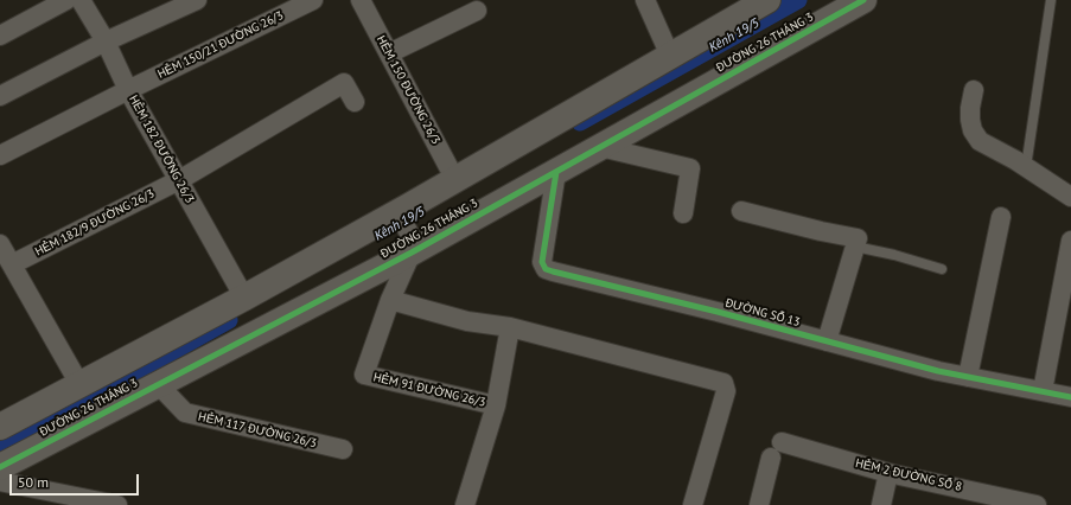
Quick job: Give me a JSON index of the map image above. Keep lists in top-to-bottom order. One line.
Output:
{"streets":{"street":["ĐƯỜNG 26 THÁNG 3","HẺM 150/21 ĐƯỜNG 26/3","HẺM 150 ĐƯỜNG 26/3","HẺM 182 ĐƯỜNG 26/3","HẺM 182/9 ĐƯỜNG 26/3","ĐƯỜNG SỐ 13","HẺM 91 ĐƯỜNG 26/3","HẺM 117 ĐƯỜNG 26/3","HẺM 2 ĐƯỜNG SỐ 8"]},"crossings":[["ĐƯỜNG 26 THÁNG 3","ĐƯỜNG SỐ 13"],["ĐƯỜNG 26 THÁNG 3","HẺM 91 ĐƯỜNG 26/3"],["ĐƯỜNG 26 THÁNG 3","HẺM 117 ĐƯỜNG 26/3"],["HẺM 150/21 ĐƯỜNG 26/3","HẺM 182 ĐƯỜNG 26/3"],["HẺM 182 ĐƯỜNG 26/3","HẺM 182/9 ĐƯỜNG 26/3"]],"water":["Kênh 19/5"],"scale_bar":"50 m"}
